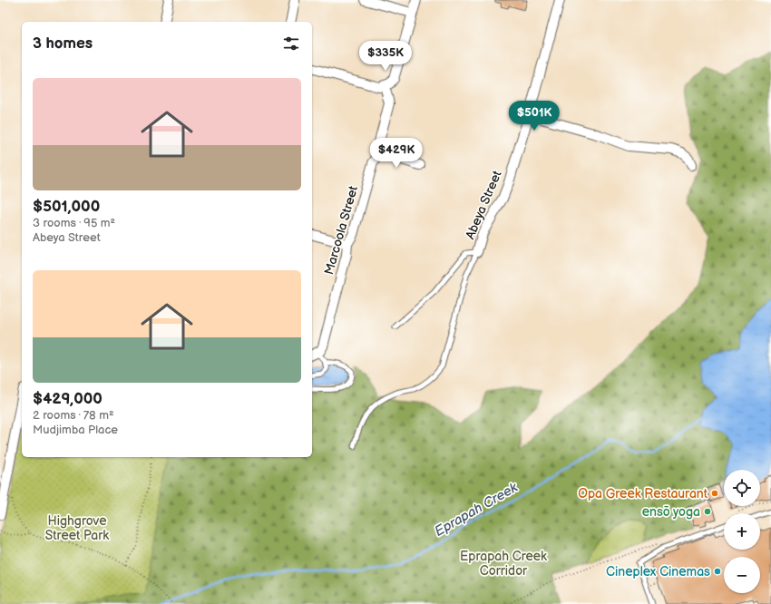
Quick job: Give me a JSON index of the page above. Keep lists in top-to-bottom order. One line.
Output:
{"streets":{"street":["Abeya Street","Marcoola Street"]},"water":["Eprapah Creek"],"parks":["Highgrove Street Park","Eprapah Creek Corridor"],"places":["Opa Greek Restaurant","ensō yoga","Cineplex Cinemas"],"page":{"heading":"3 homes","price":["$335K","$501K","$429K"],"list":[{"name":"$501,000","note":"3 rooms · 95 m² · Abeya Street"},{"name":"$429,000","note":"2 rooms · 78 m² · Mudjimba Place"}],"map_buttons":["+","−"]}}
